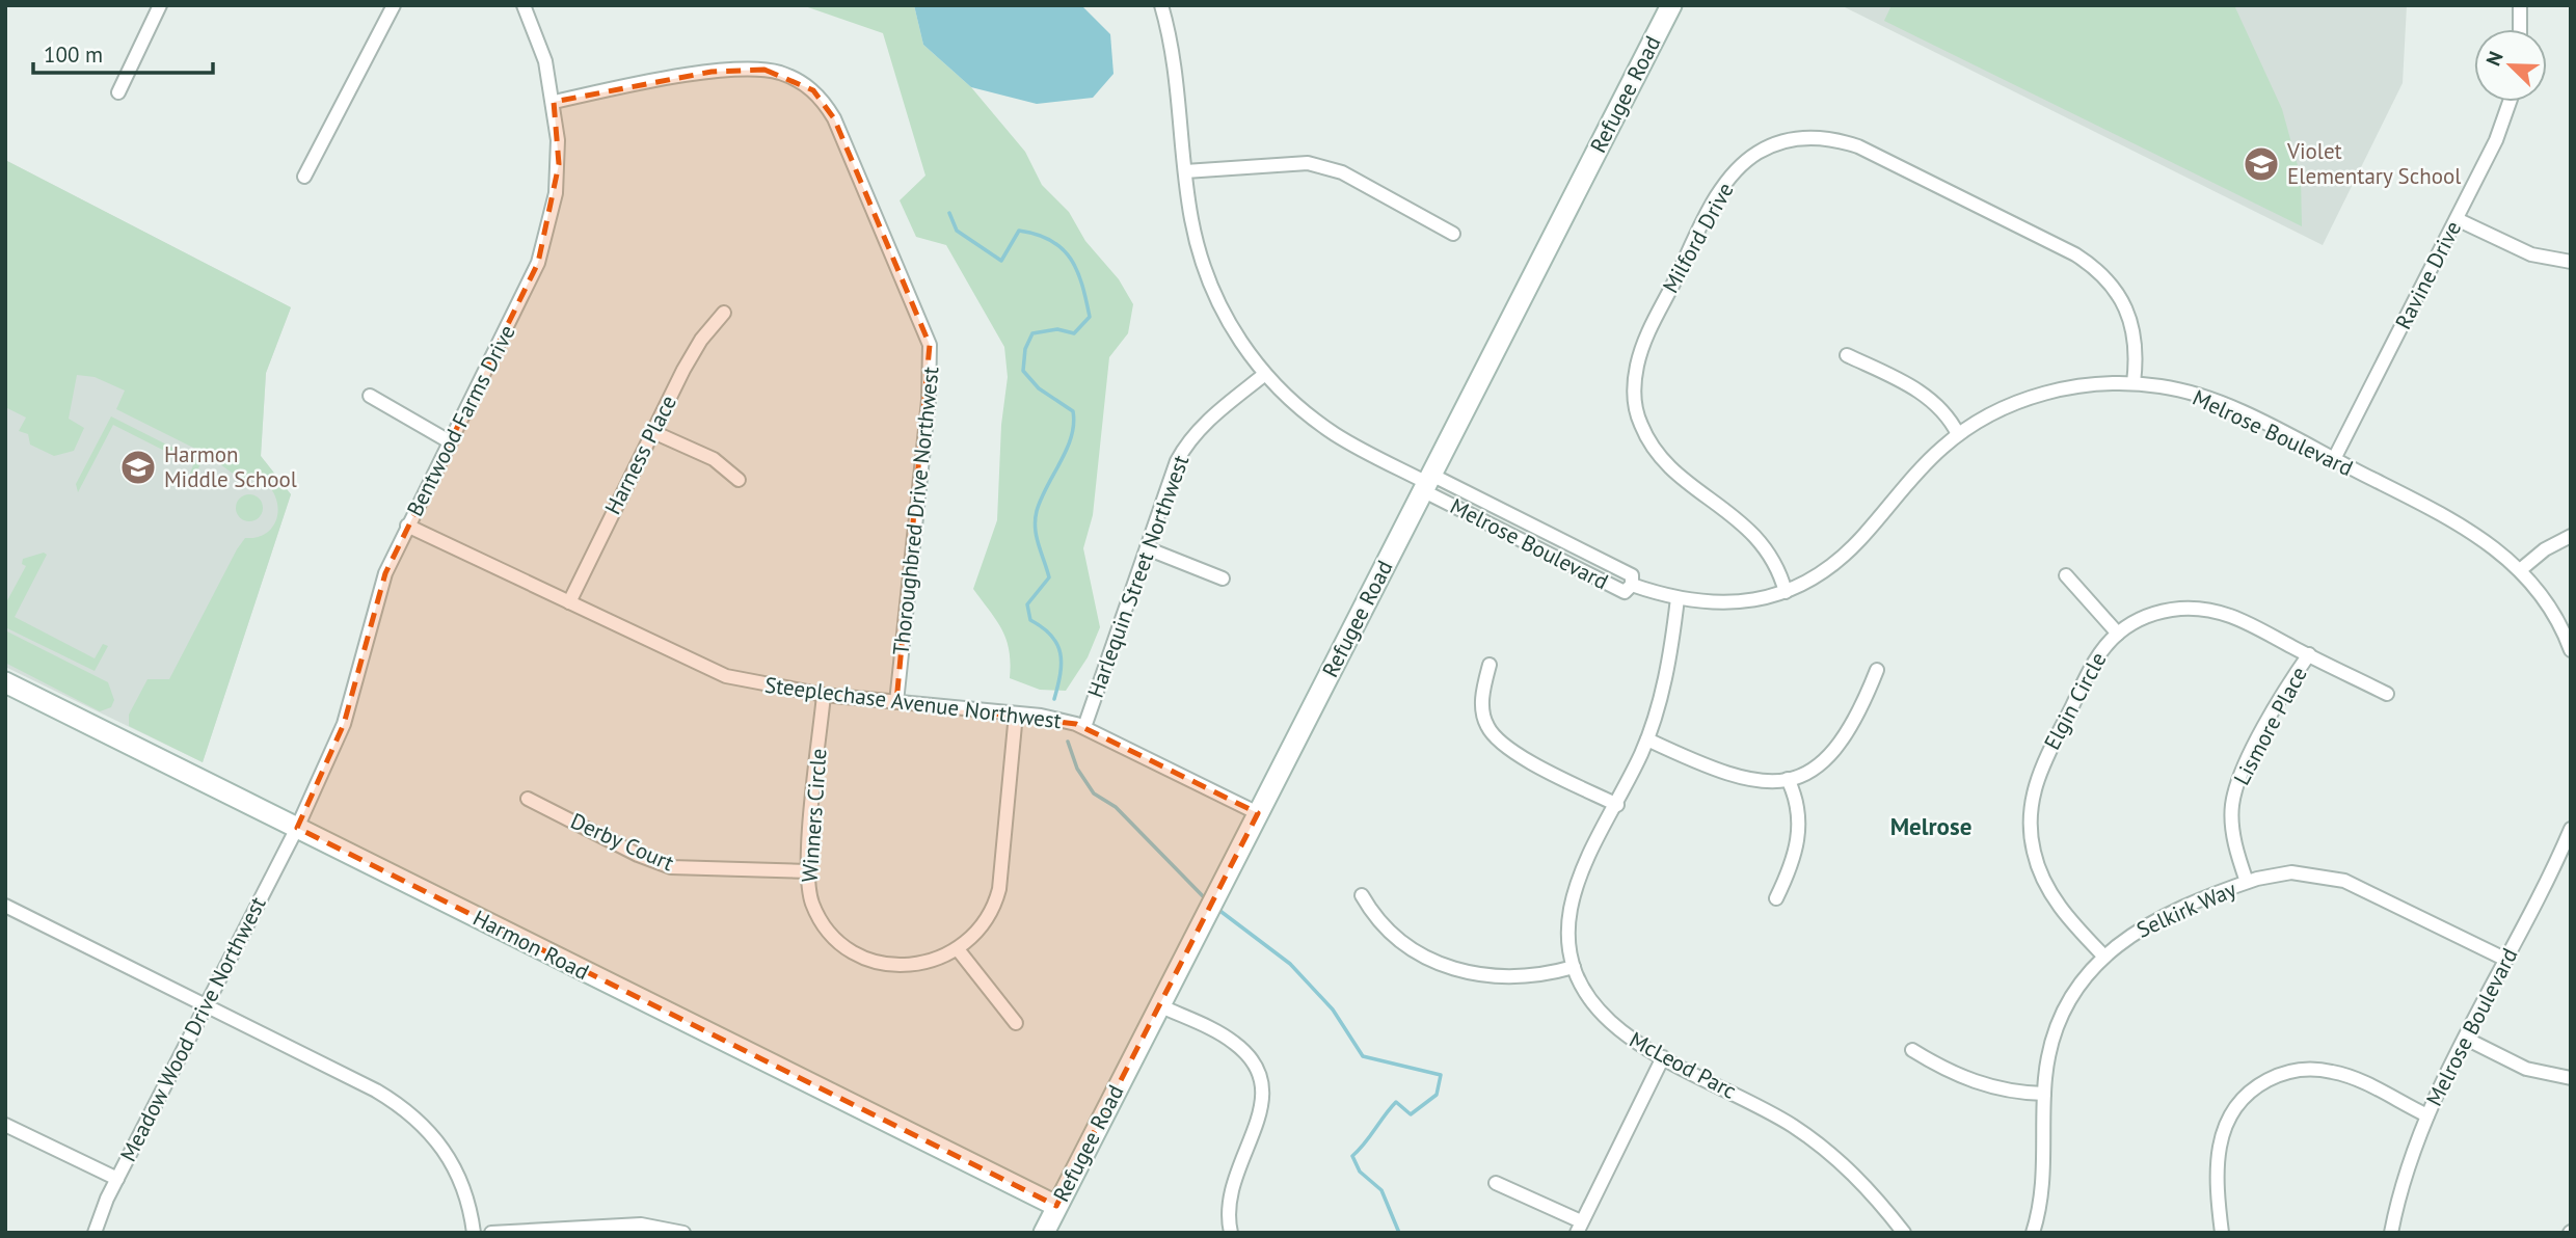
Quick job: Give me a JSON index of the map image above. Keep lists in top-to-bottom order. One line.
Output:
{"streets":{"main road":["Refugee Road","Harmon Road"],"street":["Milford Drive","Ravine Drive","Bentwood Farms Drive","Melrose Boulevard","Harness Place","Thoroughbred Drive Northwest","Harlequin Street Northwest","Elgin Circle","Steeplechase Avenue Northwest","Lismore Place","Winners Circle","Derby Court","Selkirk Way","Meadow Wood Drive Northwest","McLeod Parc"]},"crossings":[["Refugee Road","Melrose Boulevard"],["Refugee Road","Steeplechase Avenue Northwest"],["Refugee Road","Harmon Road"],["Milford Drive","Melrose Boulevard"],["Ravine Drive","Melrose Boulevard"],["Bentwood Farms Drive","Thoroughbred Drive Northwest"],["Bentwood Farms Drive","Steeplechase Avenue Northwest"],["Bentwood Farms Drive","Harmon Road"],["Bentwood Farms Drive","Meadow Wood Drive Northwest"],["Melrose Boulevard","Selkirk Way"],["Melrose Boulevard","McLeod Parc"],["Harness Place","Steeplechase Avenue Northwest"],["Thoroughbred Drive Northwest","Steeplechase Avenue Northwest"],["Harlequin Street Northwest","Steeplechase Avenue Northwest"],["Elgin Circle","Lismore Place"],["Elgin Circle","Selkirk Way"],["Steeplechase Avenue Northwest","Winners Circle"],["Lismore Place","Selkirk Way"],["Winners Circle","Derby Court"],["Harmon Road","Meadow Wood Drive Northwest"]],"districts":["Melrose"],"places":{"school or university":["Violet Elementary School","Harmon Middle School"]},"scale_bar":"100 m","north":"top left"}
